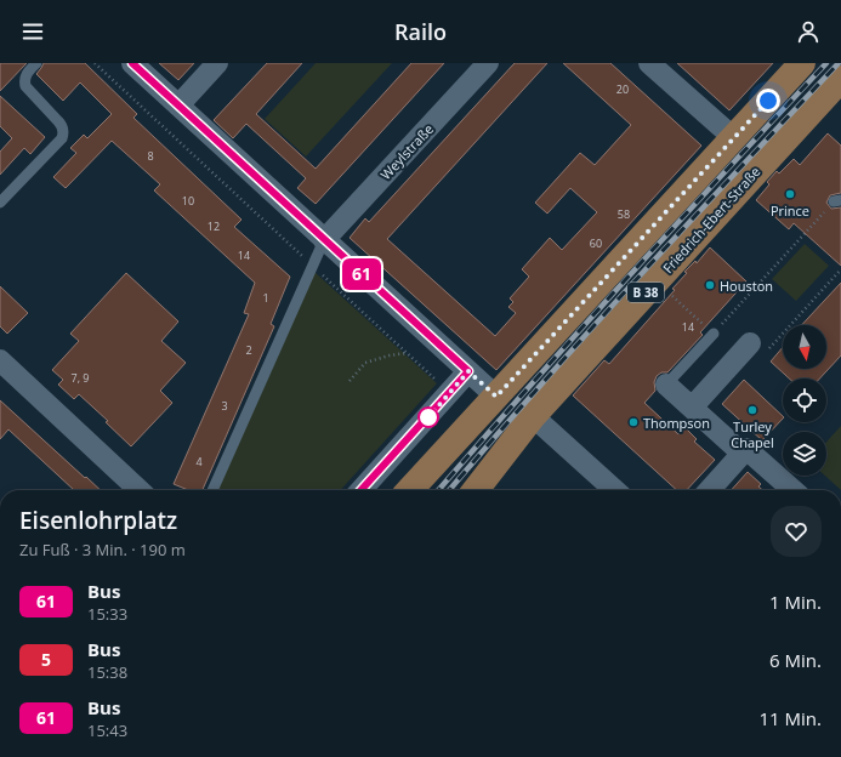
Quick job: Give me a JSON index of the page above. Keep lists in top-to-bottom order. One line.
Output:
{"streets":{"main road":["Friedrich-Ebert-Straße","B 38"],"street":["Weylstraße"]},"places":["Prince","Houston","Turley Chapel","Thompson"],"lines":["bus line 61"],"house_numbers":["20","8","10","58","12","60","14","1","14","2","7, 9","3","4"],"north":"bottom","page":{"header":"Railo","on_map":"61","heading":["Eisenlohrplatz","Zu Fuß · 3 Min. · 190 m"],"list":[{"mark":"61","name":"Bus","note":"15:33","value":"1 Min."},{"mark":"5","name":"Bus","note":"15:38","value":"6 Min."},{"mark":"61","name":"Bus","note":"15:43","value":"11 Min."}]}}
